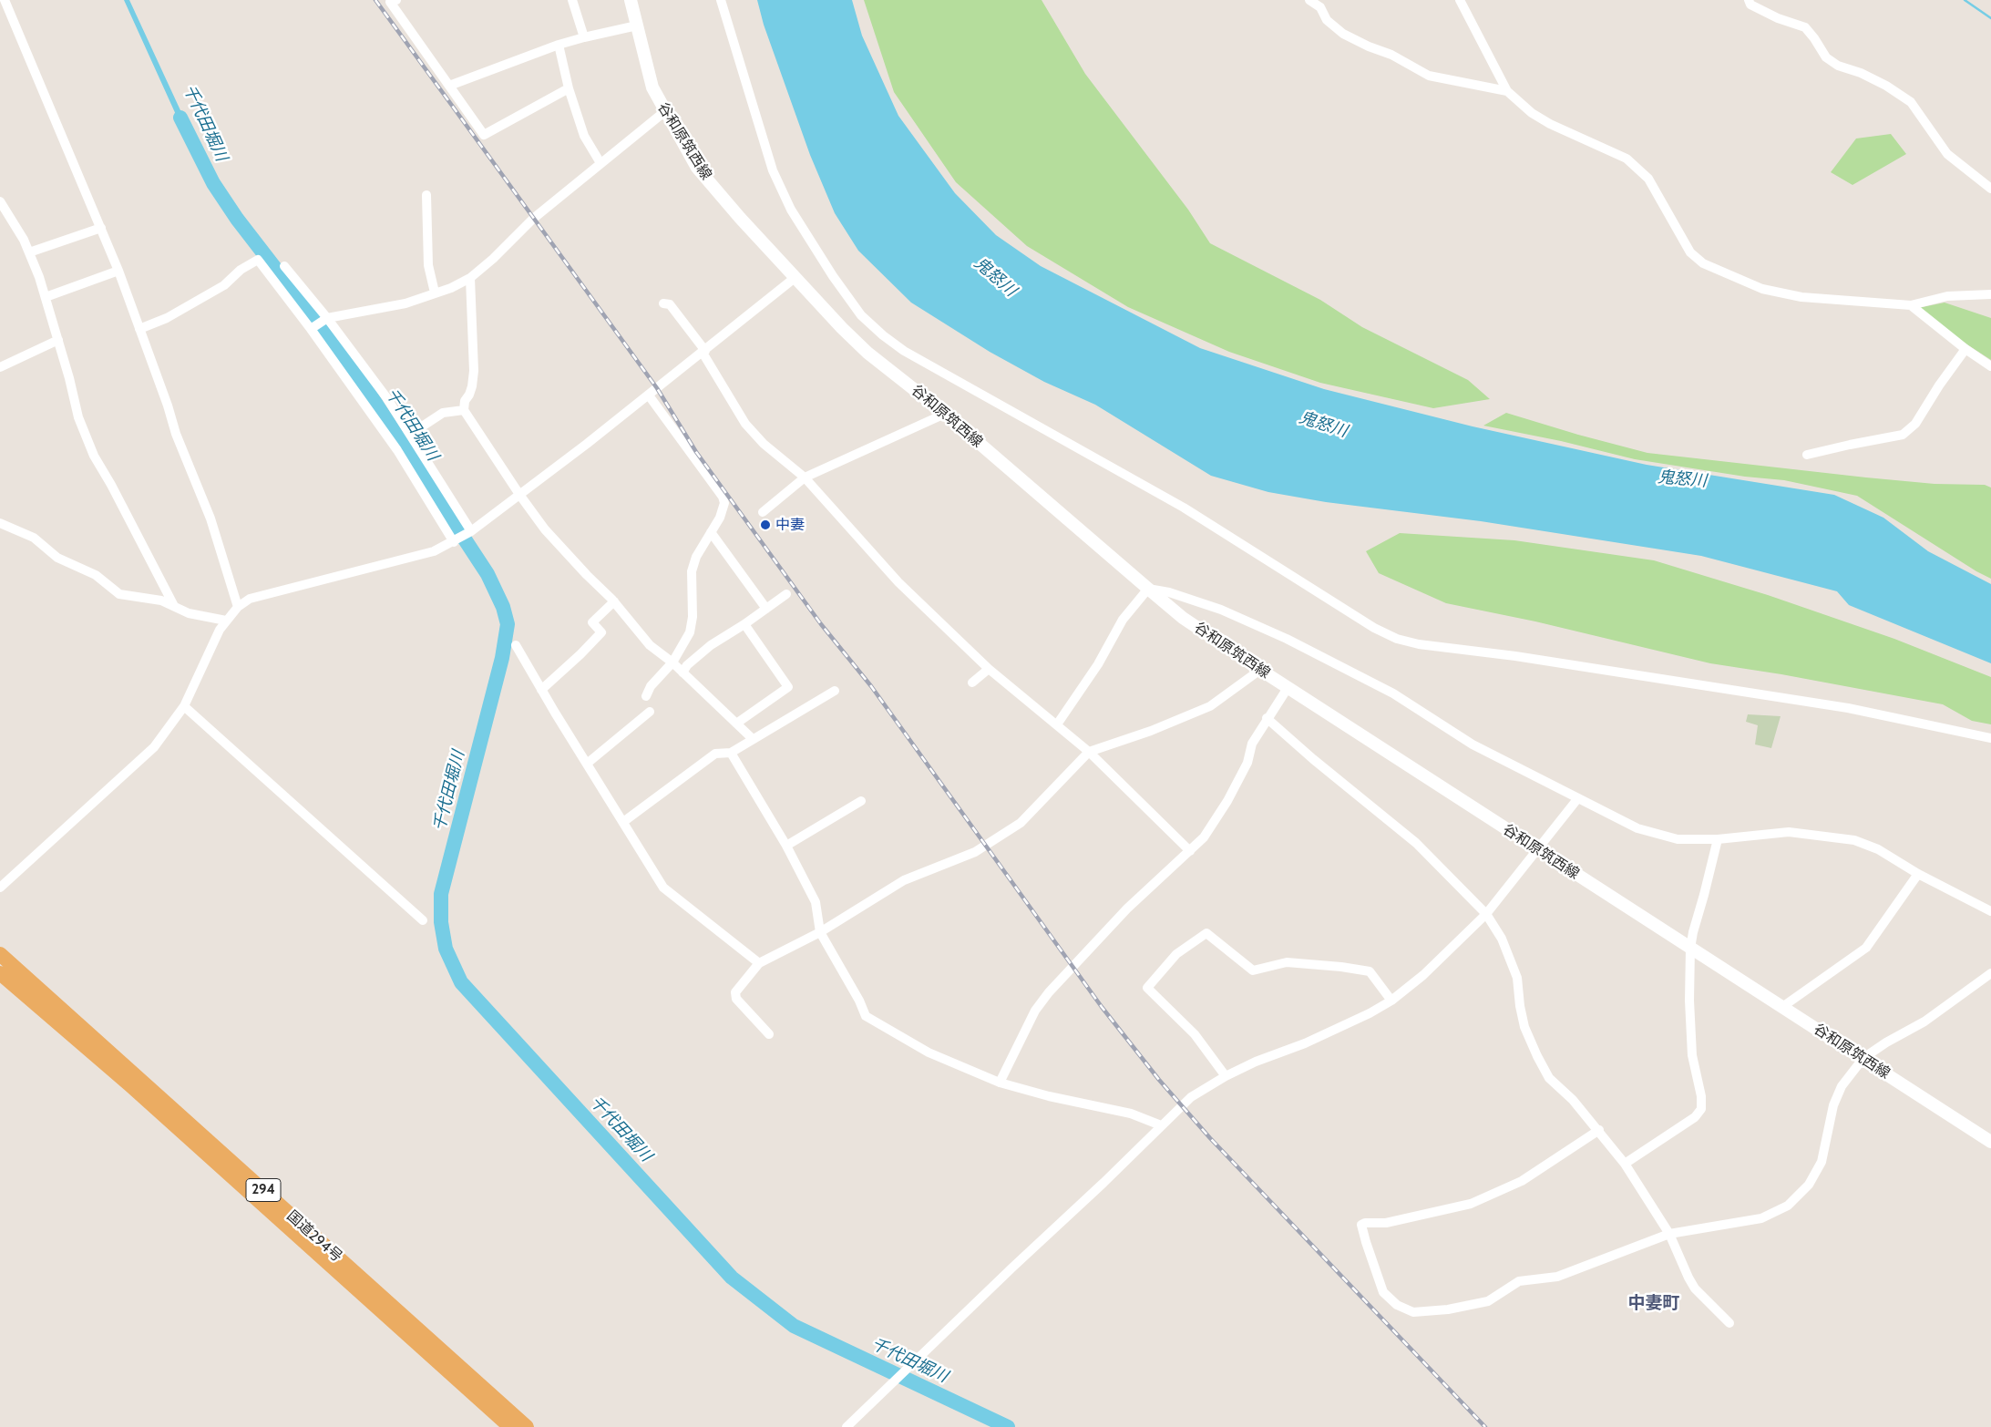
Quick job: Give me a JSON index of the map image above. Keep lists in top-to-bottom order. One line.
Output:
{"streets":{"highway":["294","国道294号"],"main road":["谷和原筑西線"]},"districts":["中妻町"],"water":["千代田堀川","鬼怒川"],"places":["中妻"]}
